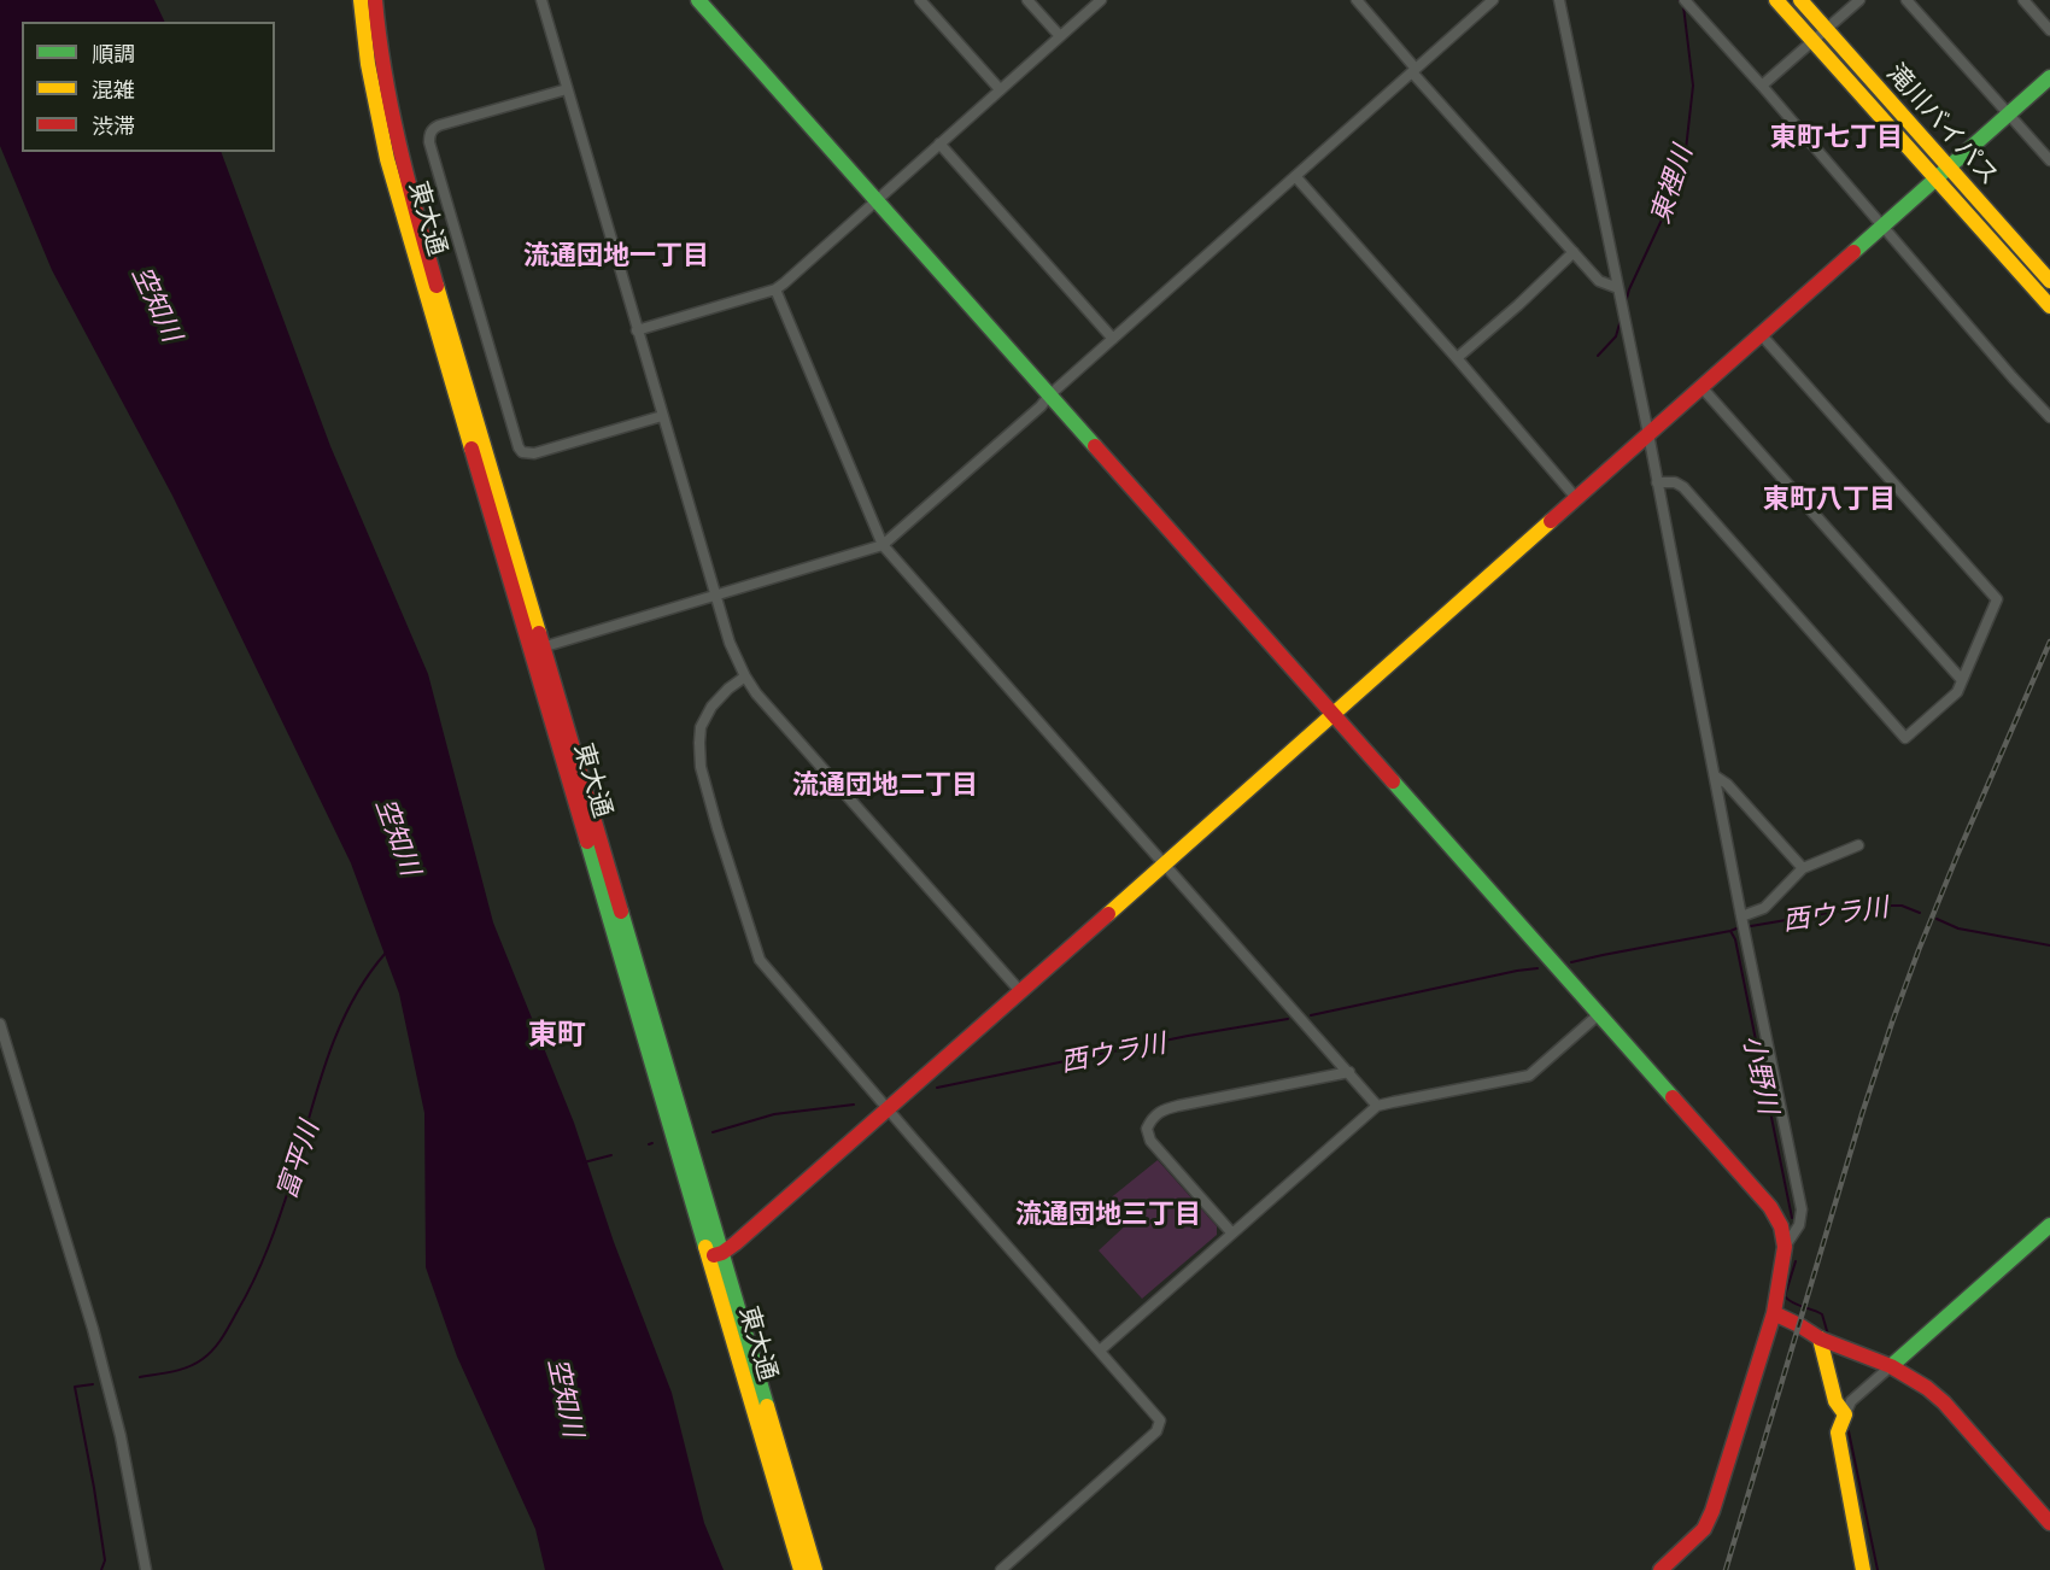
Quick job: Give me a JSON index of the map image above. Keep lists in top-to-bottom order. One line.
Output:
{"streets":{"main road":["滝川バイパス","東大通"]},"districts":["東町七丁目","流通団地一丁目","東町八丁目","流通団地二丁目","東町","流通団地三丁目"],"water":["東裡川","空知川","西ウラ川","小野川","富平川"],"legend":["順調","混雑","渋滞"]}
